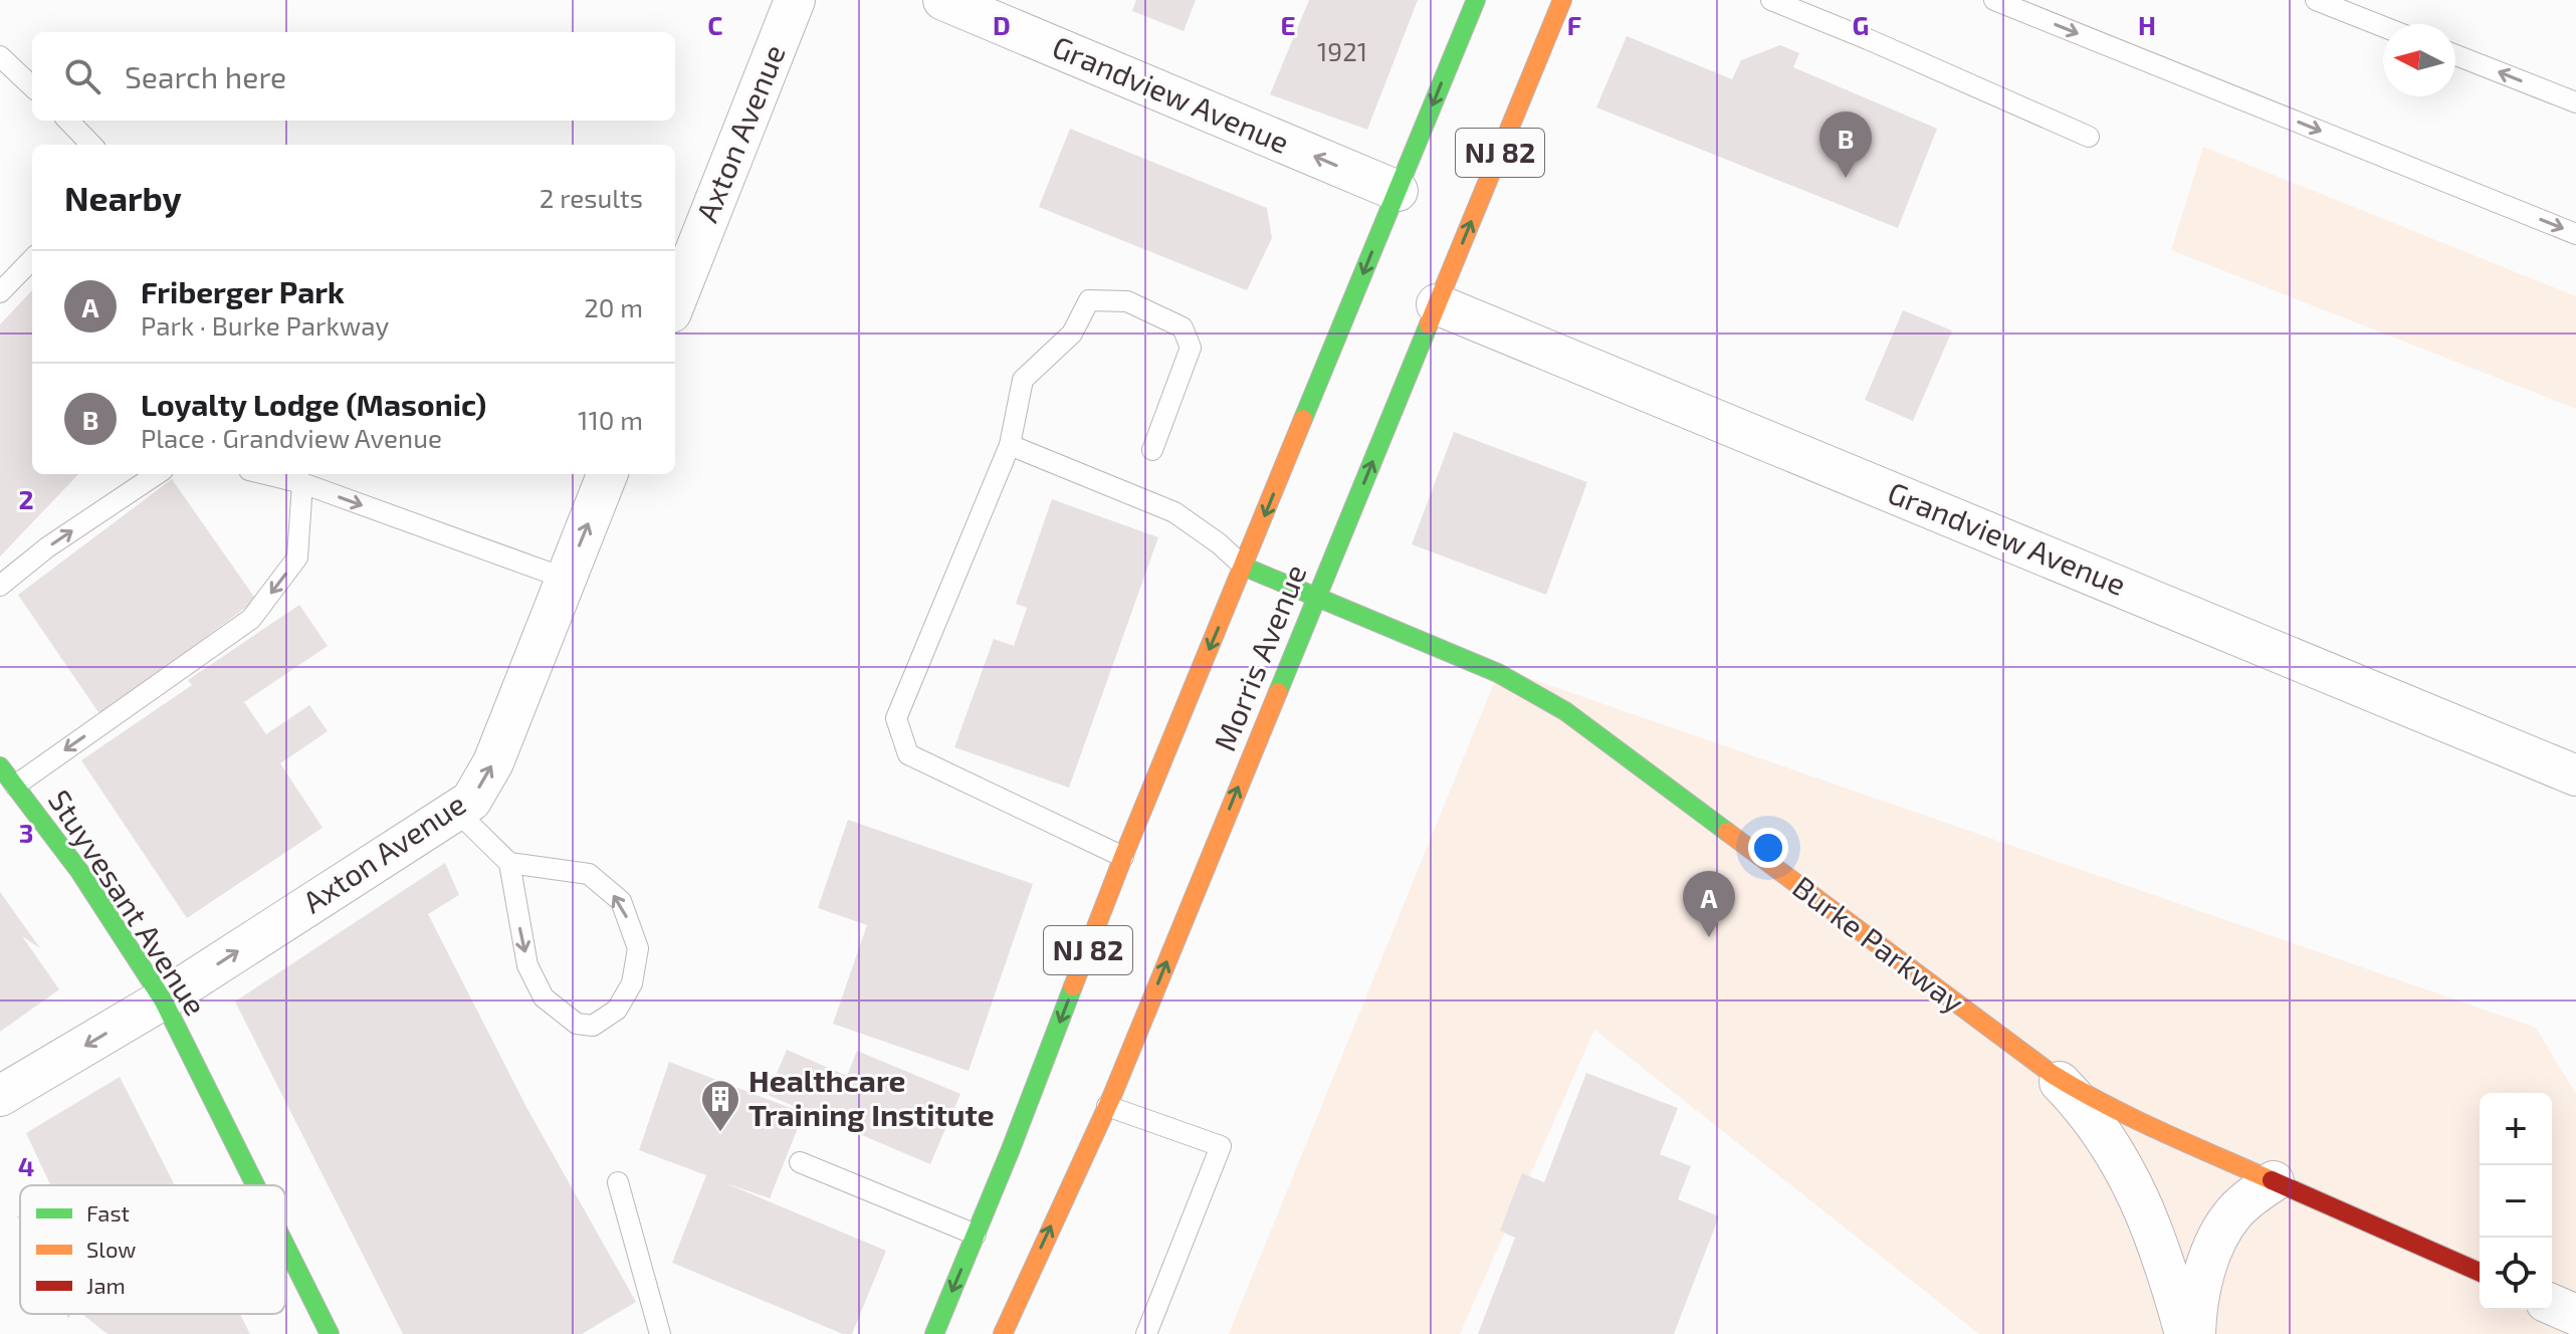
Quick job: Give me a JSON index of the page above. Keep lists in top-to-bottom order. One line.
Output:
{"streets":{"main road":["NJ 82","Morris Avenue","Stuyvesant Avenue","Burke Parkway"],"street":["Grandview Avenue","Axton Avenue"]},"crossings":[["Grandview Avenue","Morris Avenue"],["Axton Avenue","Stuyvesant Avenue"],["Morris Avenue","Burke Parkway"]],"places":{"building":["Healthcare Training Institute"]},"house_numbers":["1921"],"legend":["Fast","Slow","Jam"],"north":"left","page":{"search":"Search here","pins":["B","A"],"heading":["Nearby","2 results"],"list":[{"mark":"A","name":"Friberger Park","note":"Park · Burke Parkway","value":"20 m"},{"mark":"B","name":"Loyalty Lodge (Masonic)","note":"Place · Grandview Avenue","value":"110 m"}],"map_buttons":["+","−"]},"grid":{"columns":["C","D","E","F","G","H"],"rows":["2","3","4"]}}
